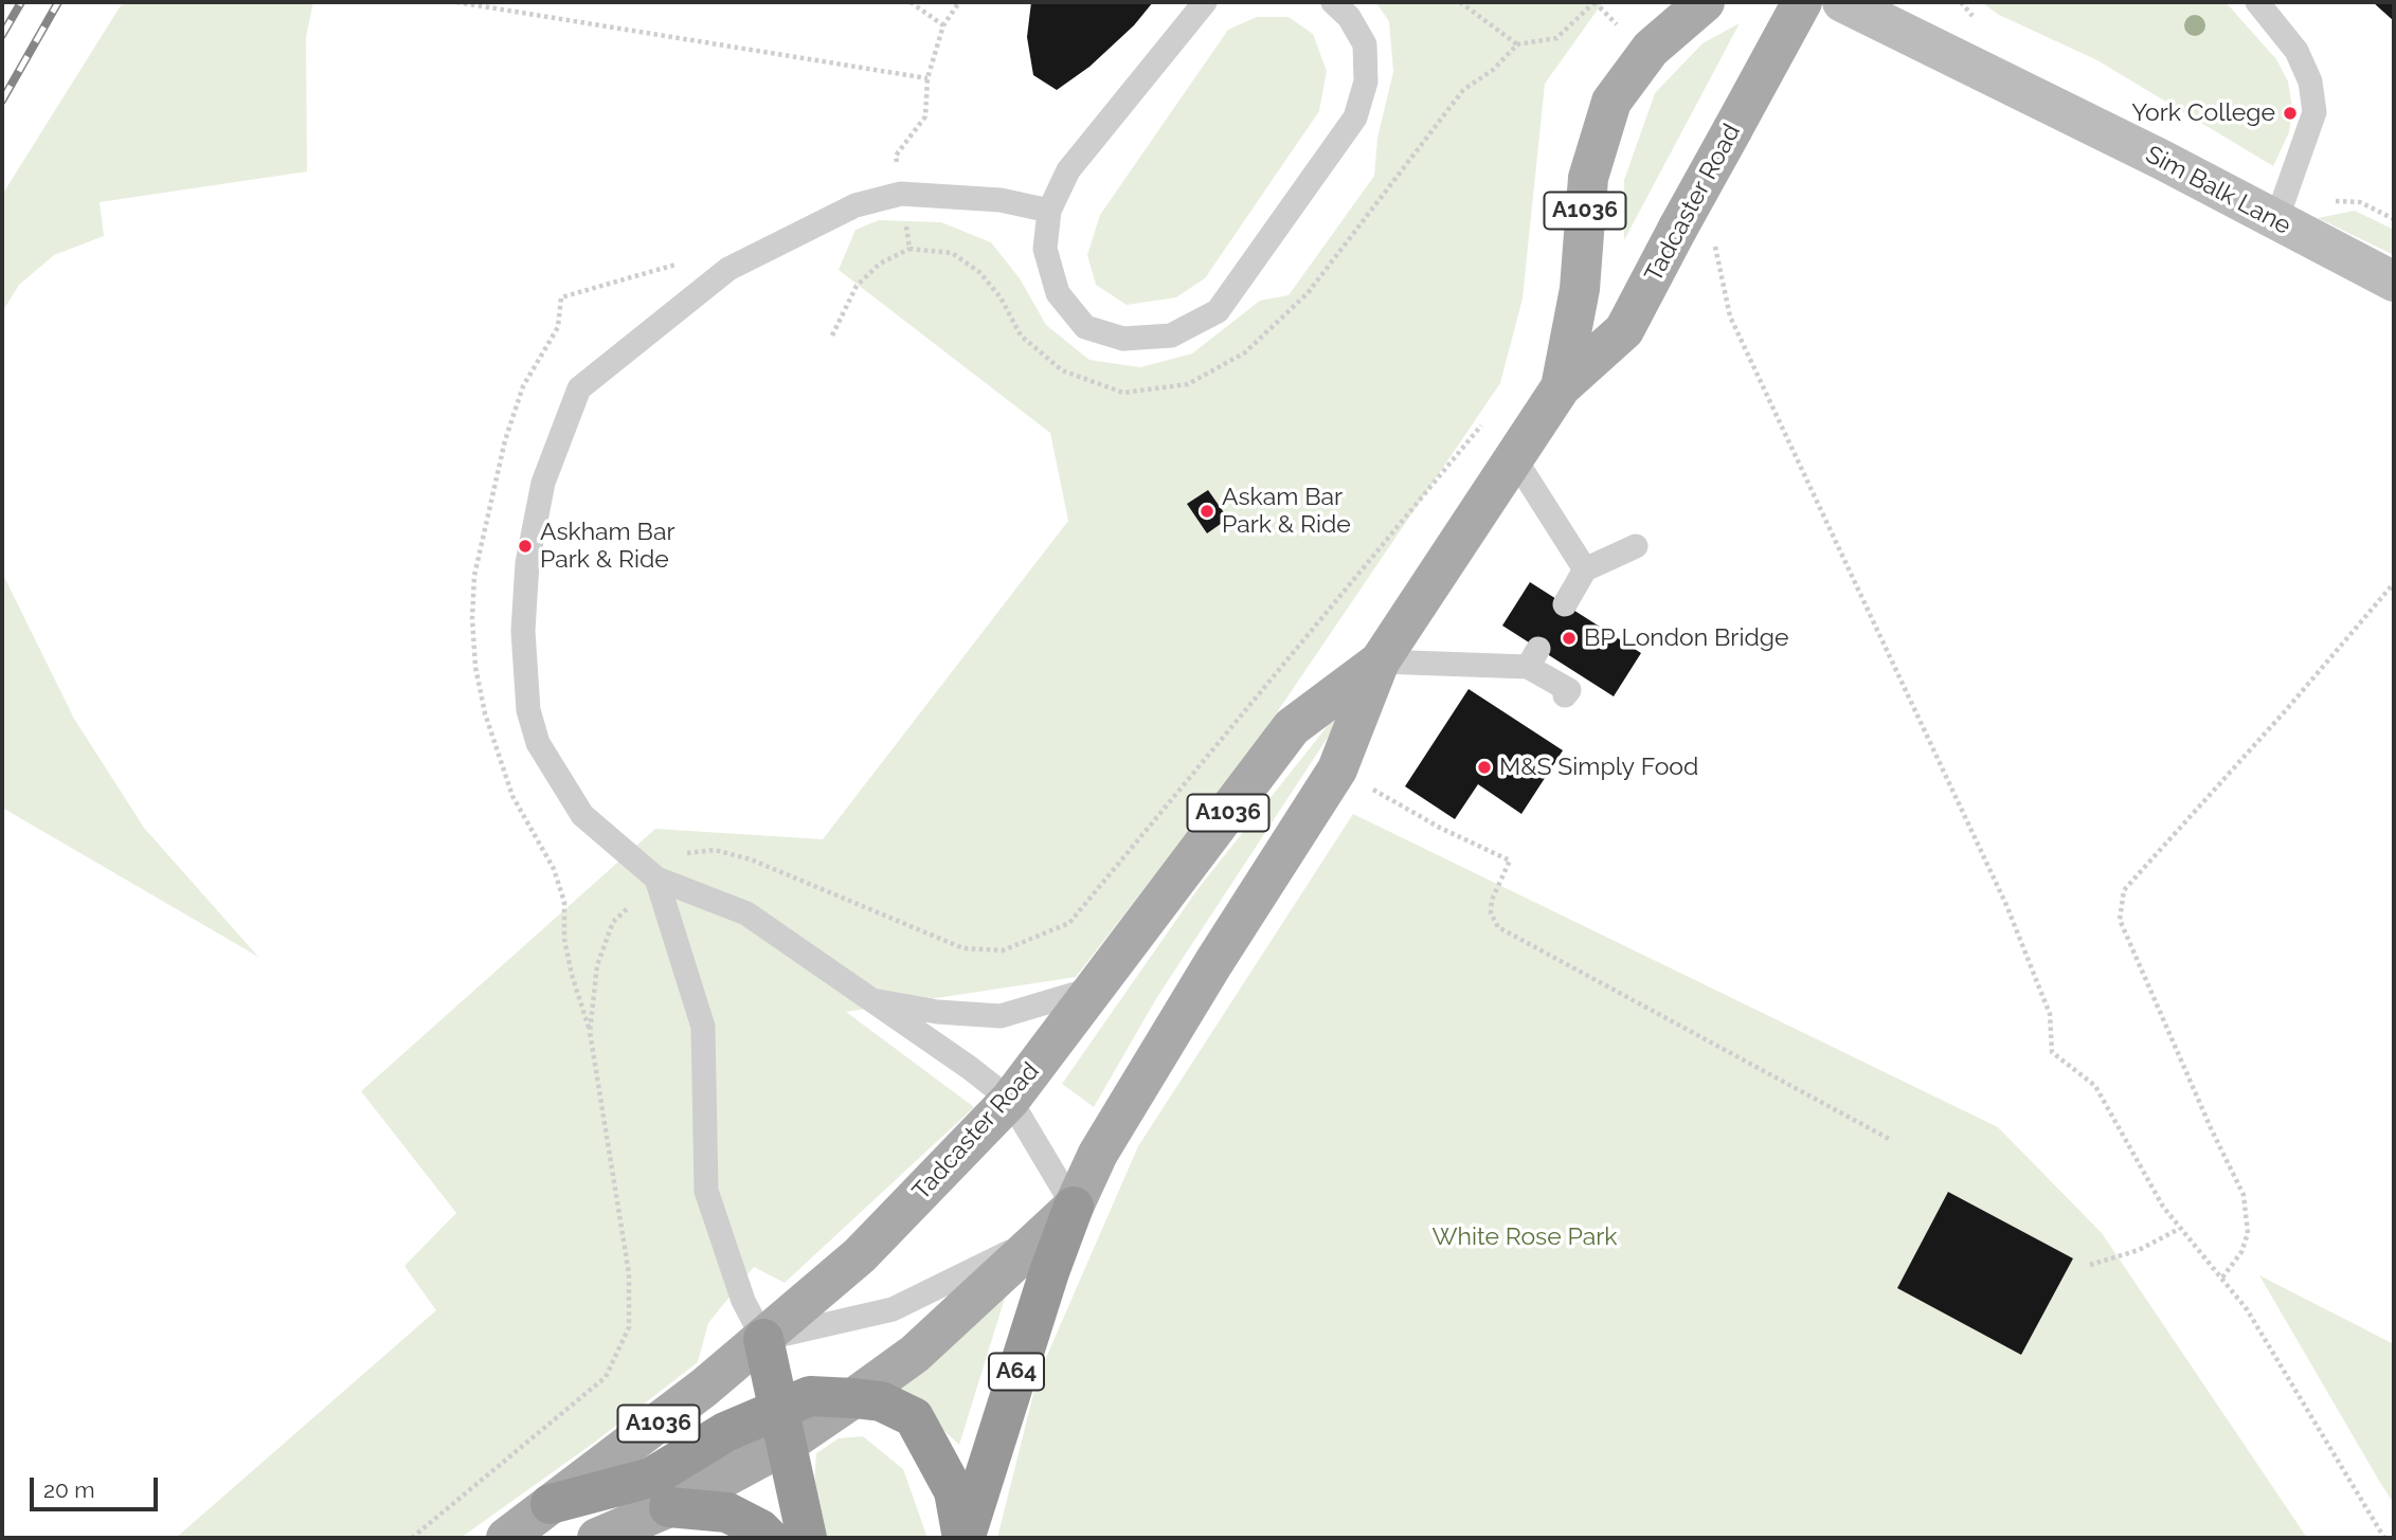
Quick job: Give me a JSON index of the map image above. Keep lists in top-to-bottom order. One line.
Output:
{"streets":{"highway":["A64"],"main road":["Tadcaster Road","A1036"],"street":["Sim Balk Lane"]},"crossings":[["Tadcaster Road","A64"]],"parks":["White Rose Park"],"places":["York College","Askam Bar Park & Ride","Askham Bar Park & Ride","BP London Bridge","M&S Simply Food"],"scale_bar":"20 m"}
